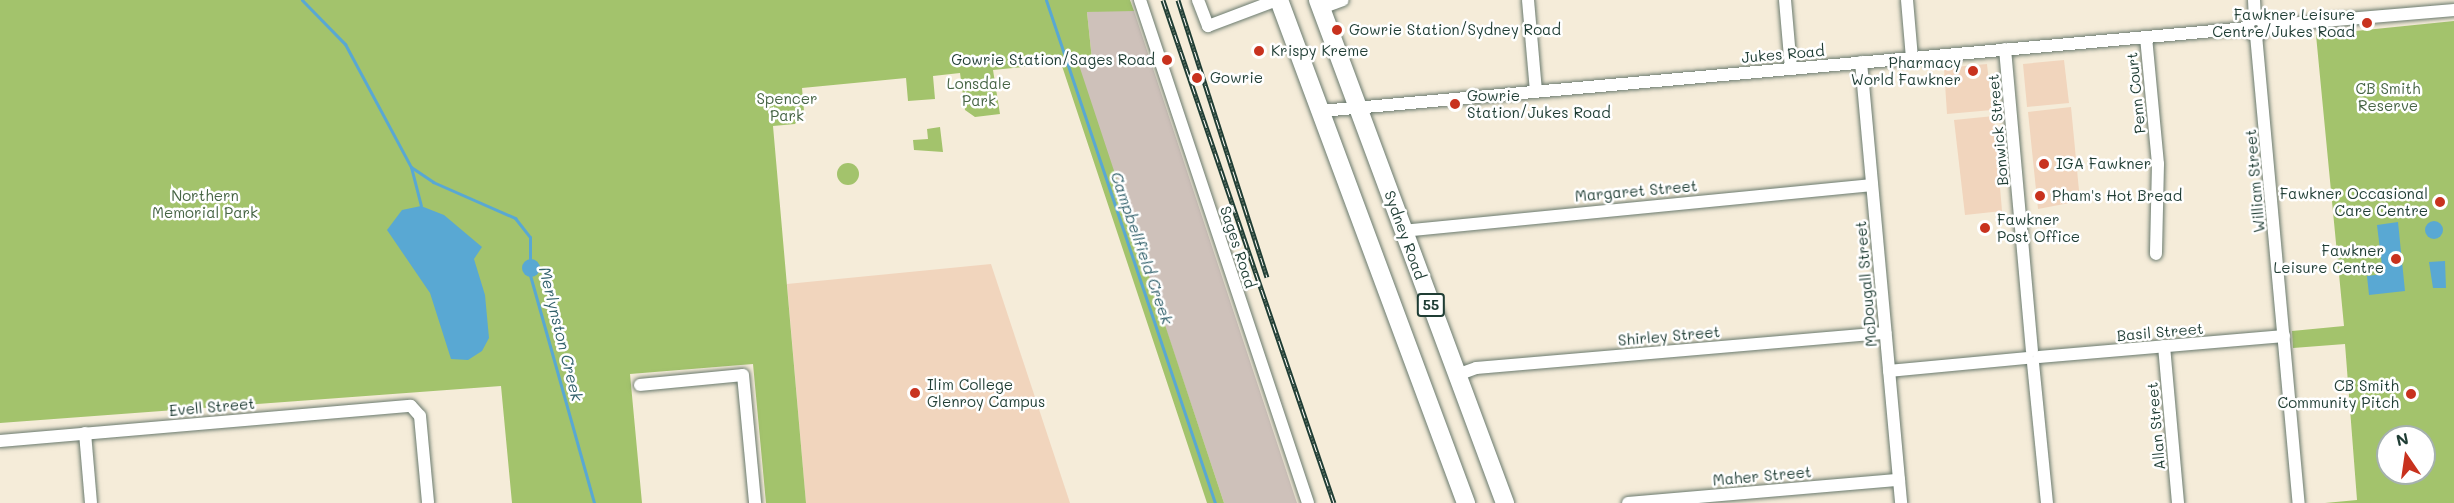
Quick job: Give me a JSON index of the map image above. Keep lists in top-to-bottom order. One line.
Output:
{"streets":{"highway":["Sydney Road","55"],"street":["Jukes Road","Penn Court","Bonwick Street","William Street","Margaret Street","Sages Road","McDougall Street","Basil Street","Shirley Street","Evell Street","Allan Street","Maher Street"]},"crossings":[["Jukes Road","Penn Court"],["Jukes Road","Bonwick Street"],["Jukes Road","William Street"],["Jukes Road","Sydney Road"],["Jukes Road","McDougall Street"],["Jukes Road","55"],["Bonwick Street","Basil Street"],["William Street","Basil Street"],["Margaret Street","Sydney Road"],["Margaret Street","McDougall Street"],["Sydney Road","Shirley Street"],["McDougall Street","Basil Street"],["McDougall Street","Shirley Street"],["McDougall Street","Maher Street"],["Basil Street","Allan Street"]],"water":["Campbellfield Creek","Merlynston Creek"],"parks":["Lonsdale Park","CB Smith Reserve","Spencer Park","Northern Memorial Park"],"places":["Fawkner Leisure Centre/Jukes Road","Gowrie Station/Sydney Road","Krispy Kreme","Gowrie Station/Sages Road","Pharmacy World Fawkner","Gowrie","Gowrie Station/Jukes Road","IGA Fawkner","Pham's Hot Bread","Fawkner Occasional Care Centre","Fawkner Post Office","Fawkner Leisure Centre","Ilim College Glenroy Campus","CB Smith Community Pitch"],"north":"top"}
